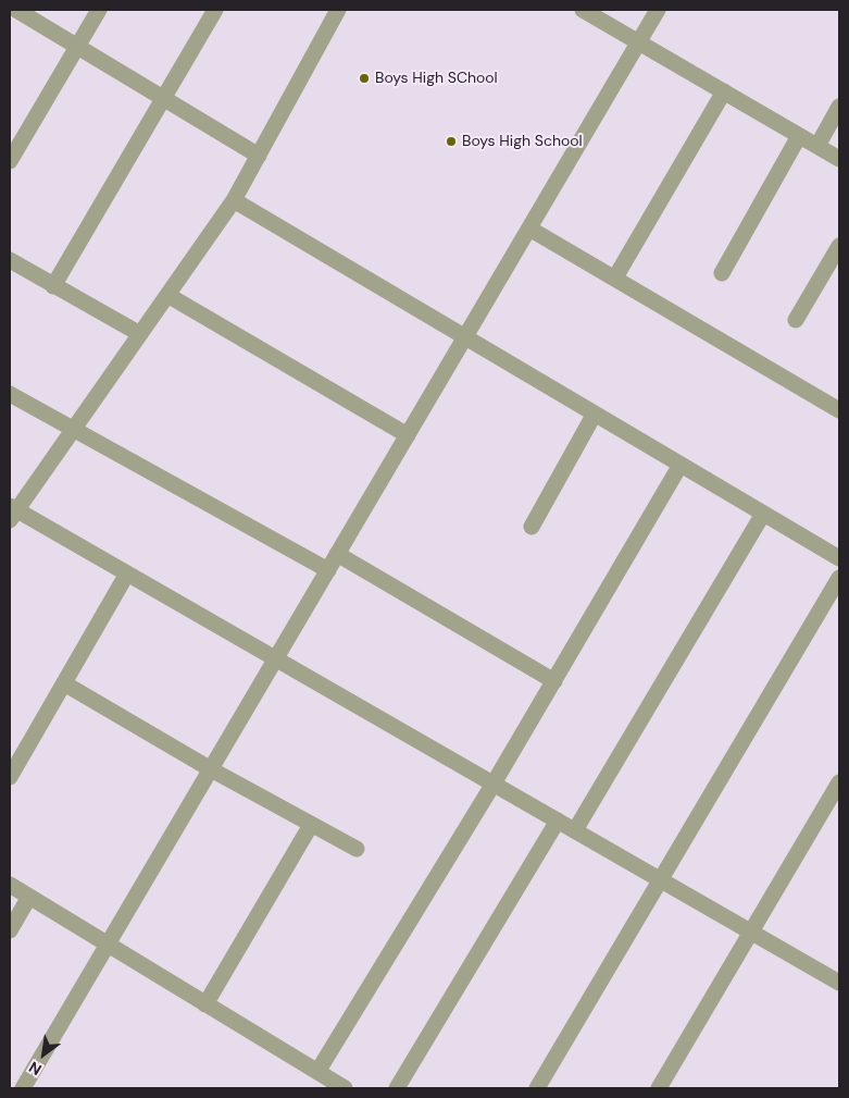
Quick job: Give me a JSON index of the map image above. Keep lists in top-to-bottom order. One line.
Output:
{"places":["Boys High SChool","Boys High School"],"north":"bottom left"}
